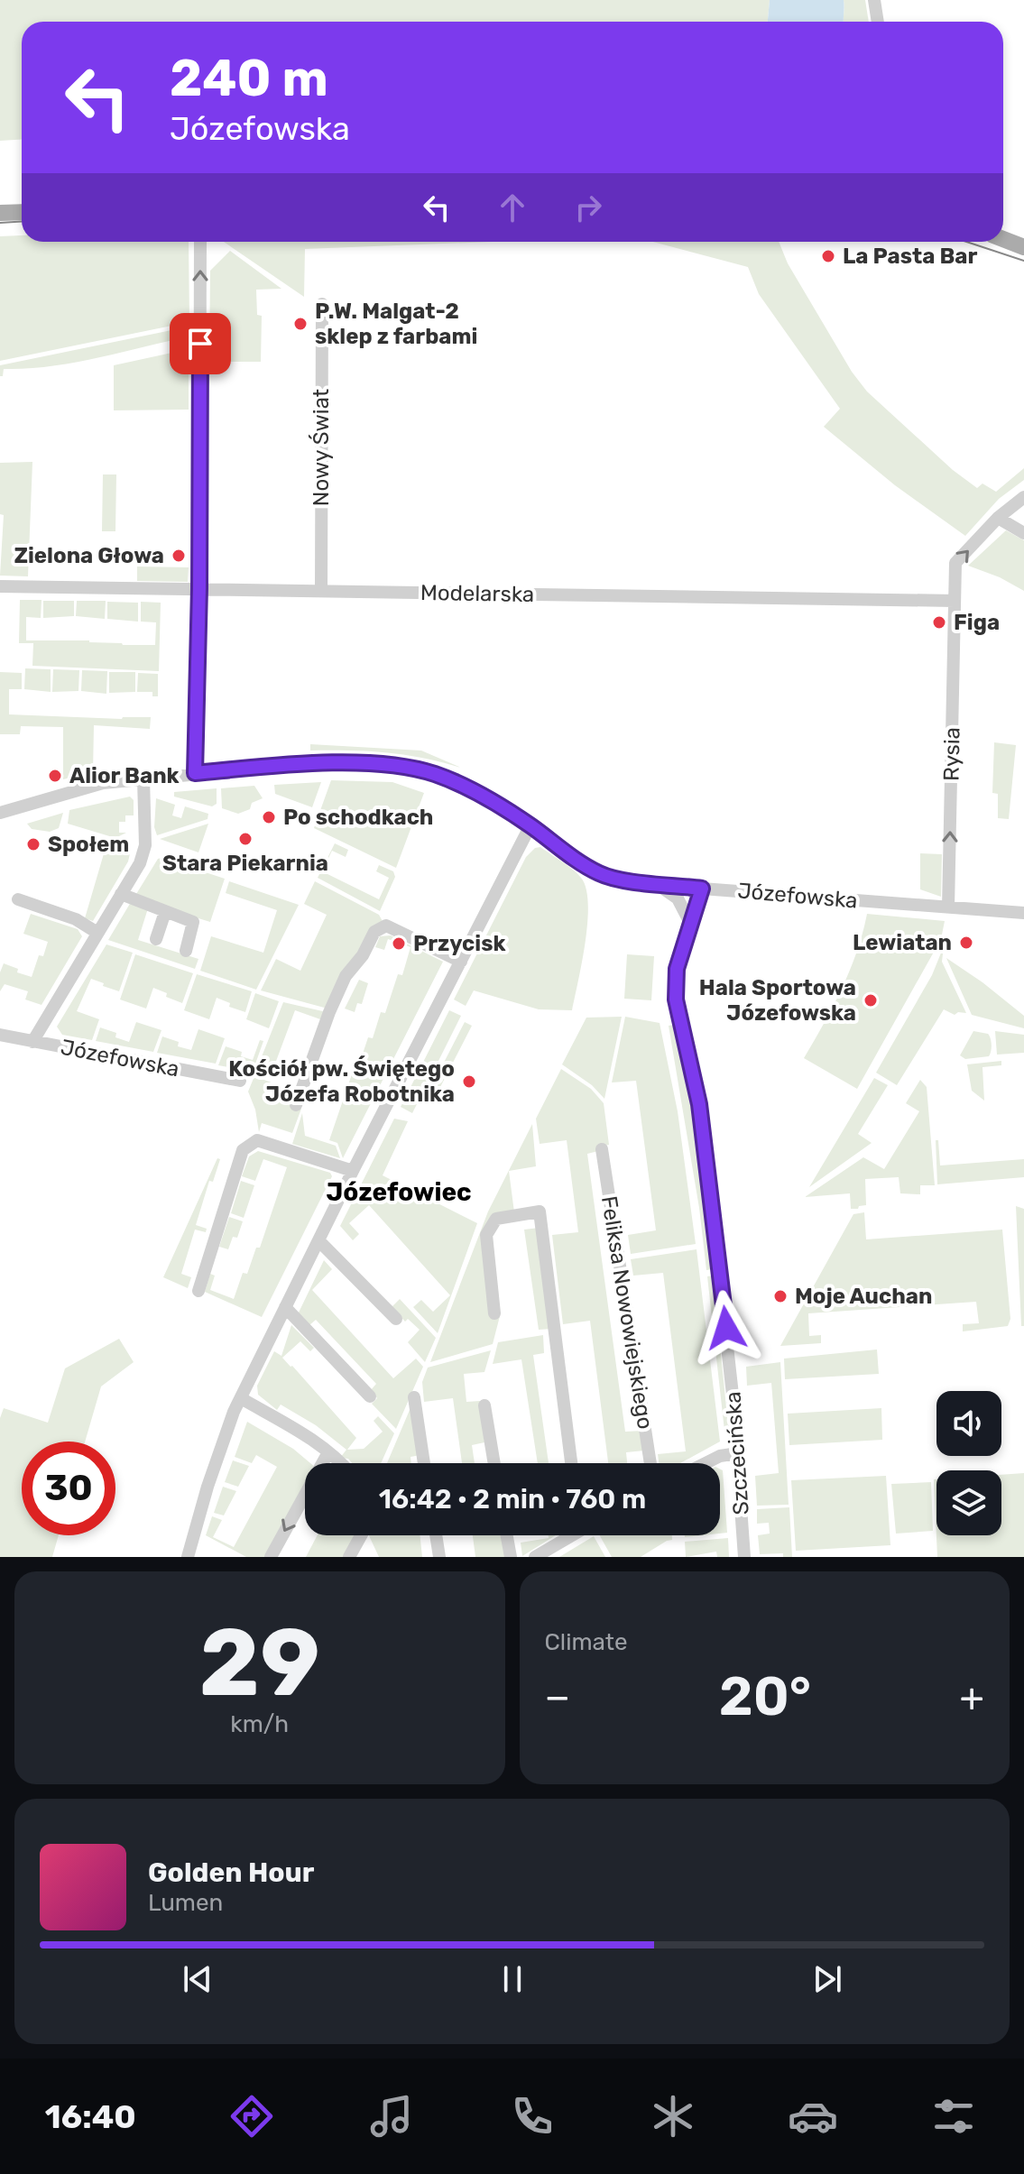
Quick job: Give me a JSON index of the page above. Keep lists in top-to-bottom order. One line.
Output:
{"streets":{"street":["Nowy Świat","Modelarska","Rysia","Józefowska","Feliksa Nowowiejskiego","Szczecińska"]},"crossings":[["Nowy Świat","Modelarska"],["Modelarska","Rysia"],["Rysia","Józefowska"],["Józefowska","Szczecińska"]],"one_way":["Rysia"],"districts":["Józefowiec"],"places":["La Pasta Bar","P.W. Malgat-2 sklep z farbami","Zielona Głowa","Figa","Alior Bank","Po schodkach","Stara Piekarnia","Społem","Lewiatan","Przycisk","Hala Sportowa Józefowska","Kościół pw. Świętego Józefa Robotnika","Moje Auchan"],"page":{"turn":["240 m","Józefowska"],"limit":"30","trip":"16:42 · 2 min · 760 m","tile":[["29","km/h"],"Climate"],"heat":["−","20°","+"],"song":["Golden Hour","Lumen"],"tabs":"16:40"}}
